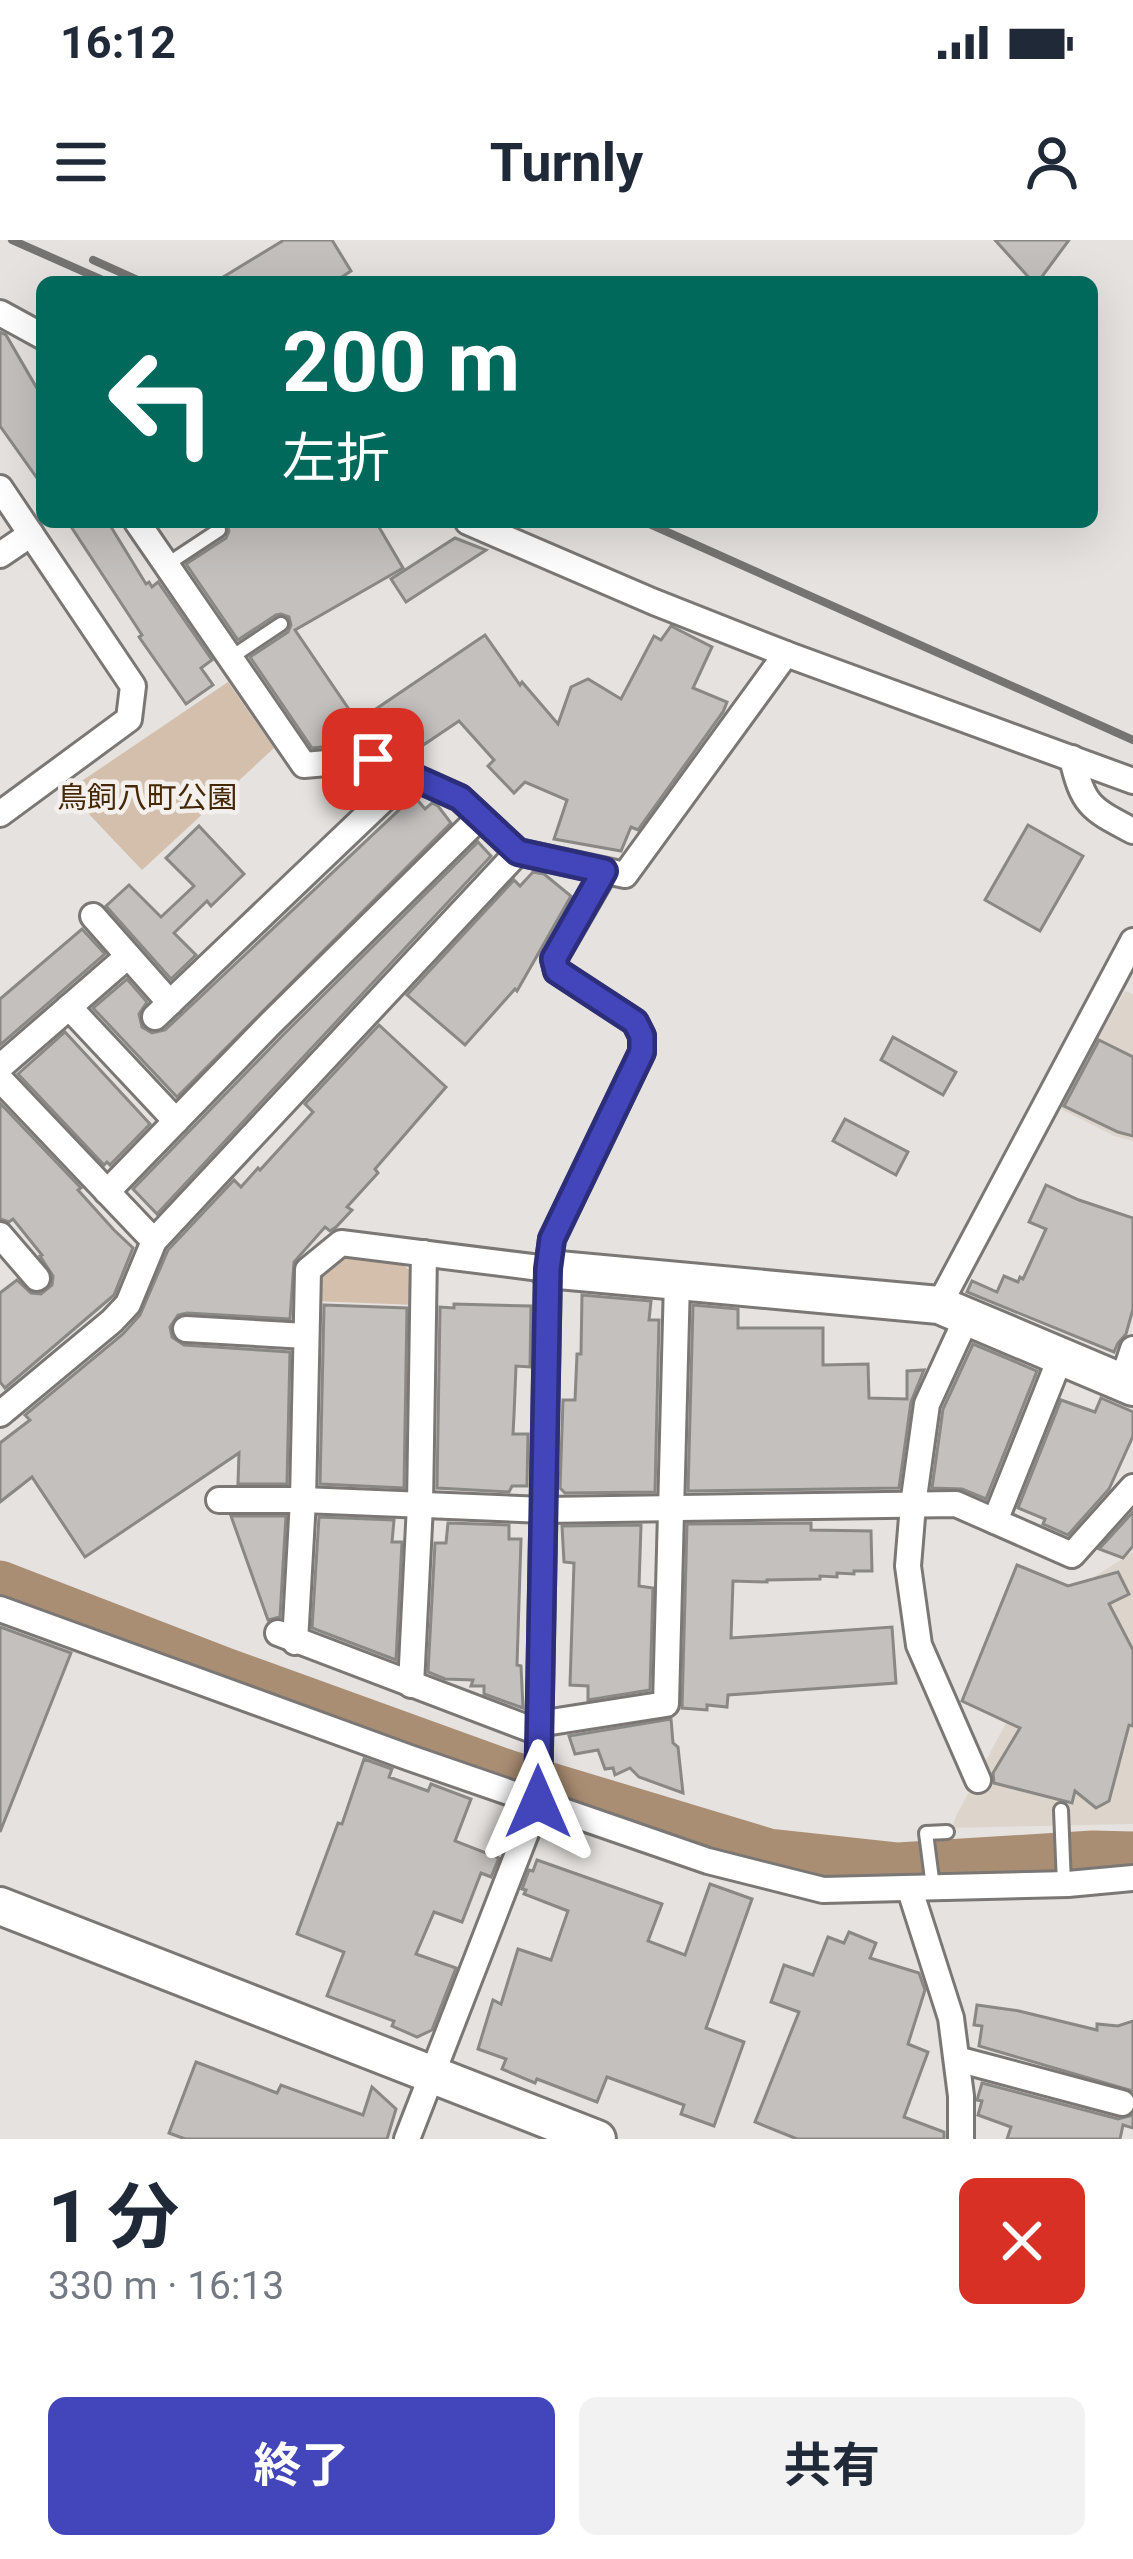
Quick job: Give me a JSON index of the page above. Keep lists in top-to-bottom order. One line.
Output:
{"parks":["鳥飼八町公園"],"page":{"status":"16:12","header":"Turnly","turn":["200 m","左折"],"heading":["1 分","330 m · 16:13"],"buttons":["終了","共有"]}}
